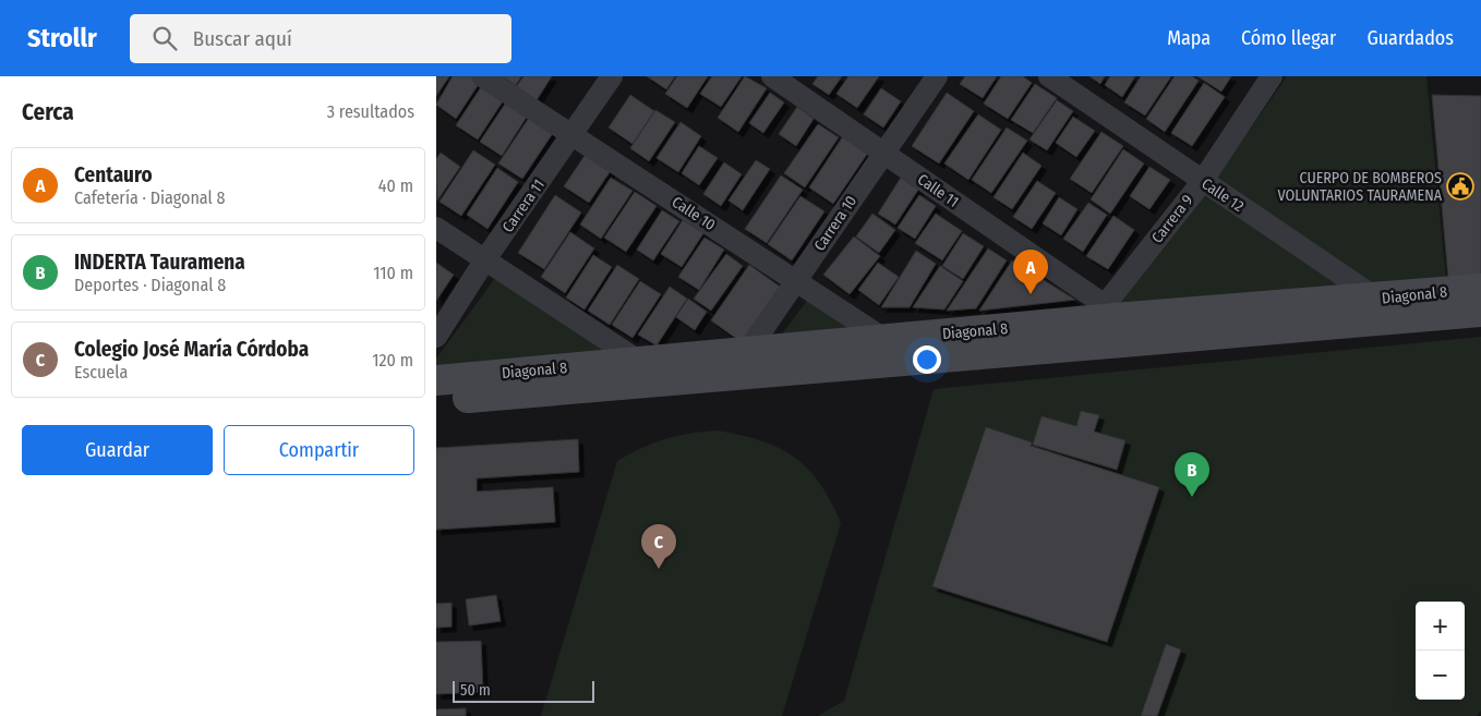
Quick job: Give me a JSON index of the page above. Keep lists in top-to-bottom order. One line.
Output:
{"streets":{"street":["Calle 11","Calle 12","Carrera 11","Calle 10","Carrera 9","Carrera 10","Diagonal 8"]},"crossings":[["Calle 11","Carrera 9"],["Calle 11","Carrera 10"],["Calle 11","Diagonal 8"],["Calle 12","Carrera 9"],["Calle 12","Diagonal 8"],["Carrera 11","Calle 10"],["Calle 10","Carrera 10"],["Calle 10","Diagonal 8"],["Carrera 9","Diagonal 8"],["Carrera 10","Diagonal 8"]],"places":{"public building":["CUERPO DE BOMBEROS VOLUNTARIOS TAURAMENA"]},"scale_bar":"50 m","page":{"header":"Strollr","search":"Buscar aquí","nav":["Mapa","Cómo llegar","Guardados"],"heading":["Cerca","3 resultados"],"list":[{"mark":"A","name":"Centauro","note":"Cafetería · Diagonal 8","value":"40 m"},{"mark":"B","name":"INDERTA Tauramena","note":"Deportes · Diagonal 8","value":"110 m"},{"mark":"C","name":"Colegio José María Córdoba","note":"Escuela","value":"120 m"}],"pins":["A","B","C"],"buttons":["Guardar","Compartir"],"map_buttons":["+","−"],"scale":"50 m"}}
